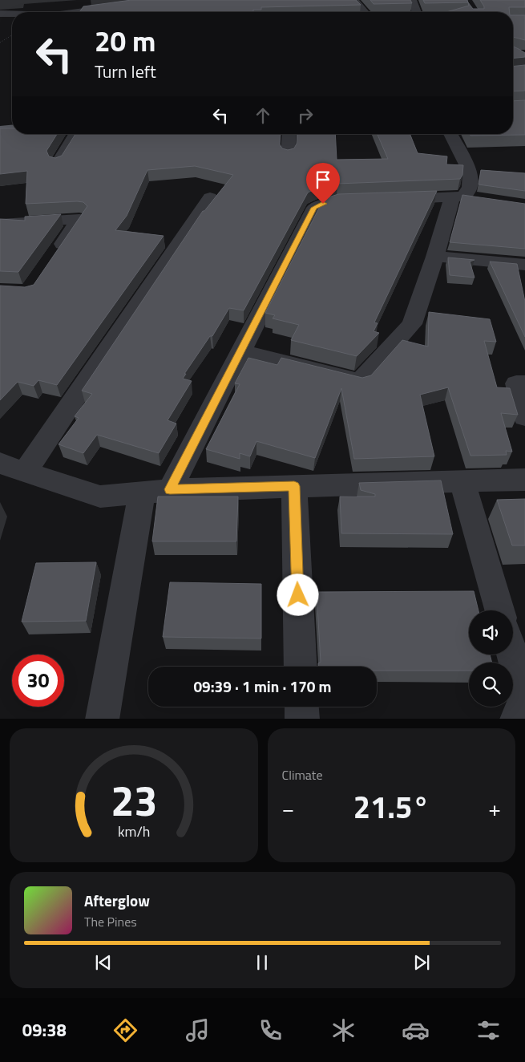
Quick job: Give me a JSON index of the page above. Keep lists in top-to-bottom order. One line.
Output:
{"page":{"turn":["20 m","Turn left"],"limit":"30","trip":"09:39 · 1 min · 170 m","tile":"Climate","heat":["−","21.5°","+"],"song":["Afterglow","The Pines"],"tabs":"09:38","gauge":["23","km/h"]}}
